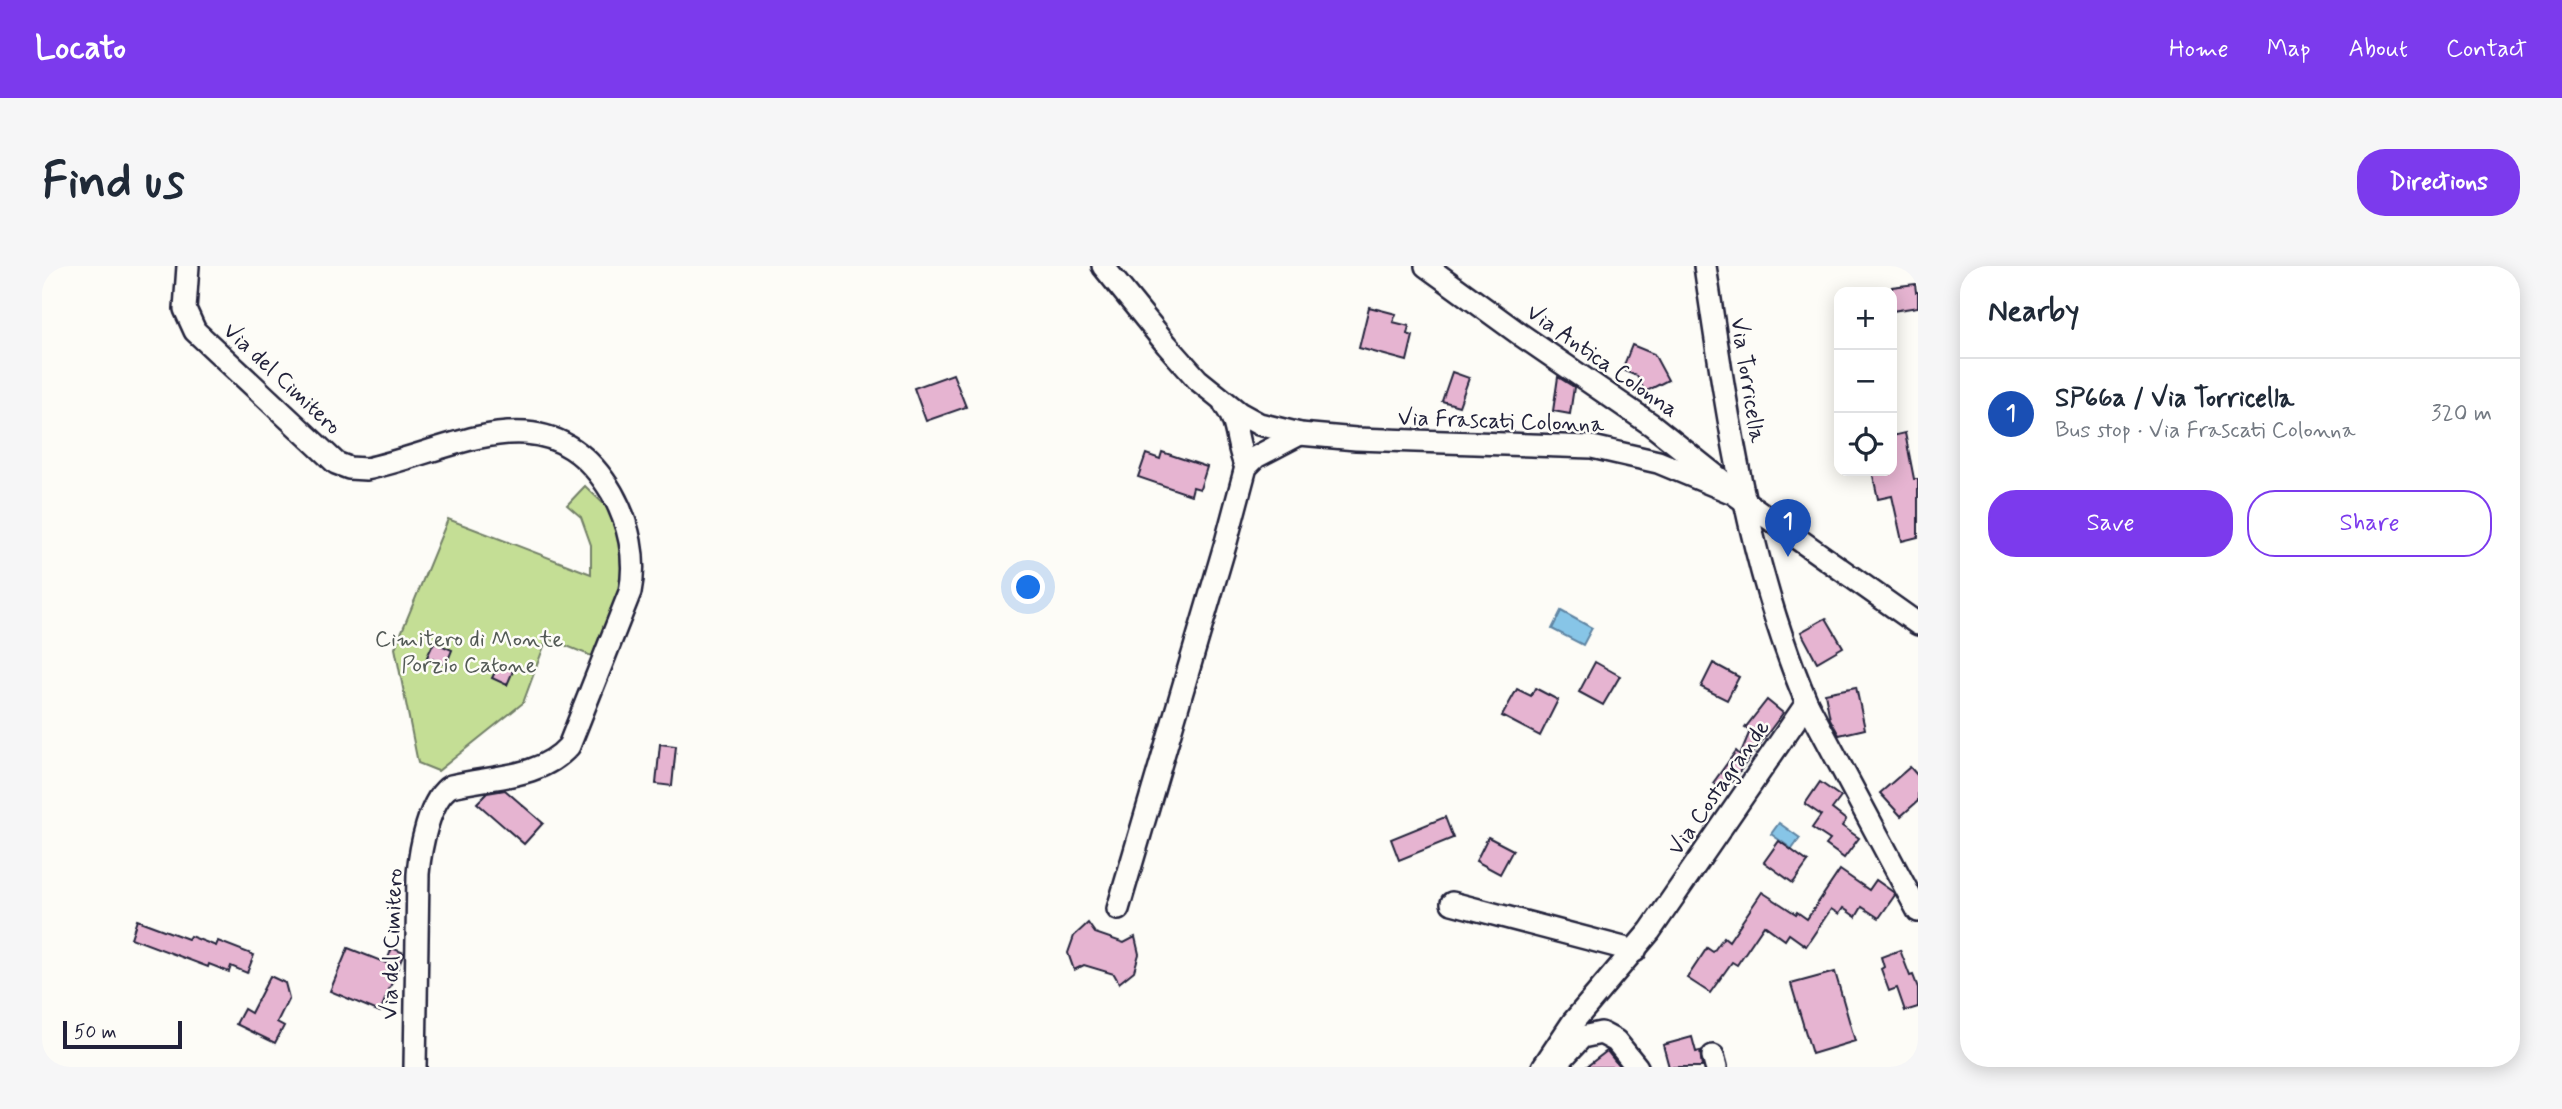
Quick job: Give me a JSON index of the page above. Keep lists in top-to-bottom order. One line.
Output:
{"streets":{"street":["Via Antica Colonna","Via del Cimitero","Via Torricella","Via Frascati Colonna","Via Costagrande"]},"crossings":[["Via Antica Colonna","Via Torricella"],["Via Antica Colonna","Via Frascati Colonna"],["Via Torricella","Via Frascati Colonna"]],"parks":["Cimitero di Monte Porzio Catone"],"scale_bar":"50 m","page":{"header":"Locato","nav":["Home","Map","About","Contact"],"buttons":["Directions",["Save","Share"]],"title":"Find us","heading":"Nearby","map_buttons":["+","−"],"list":[{"mark":"1","name":"SP66a / Via Torricella","note":"Bus stop · Via Frascati Colonna","value":"320 m"}],"pins":"1","scale":"50 m"}}
